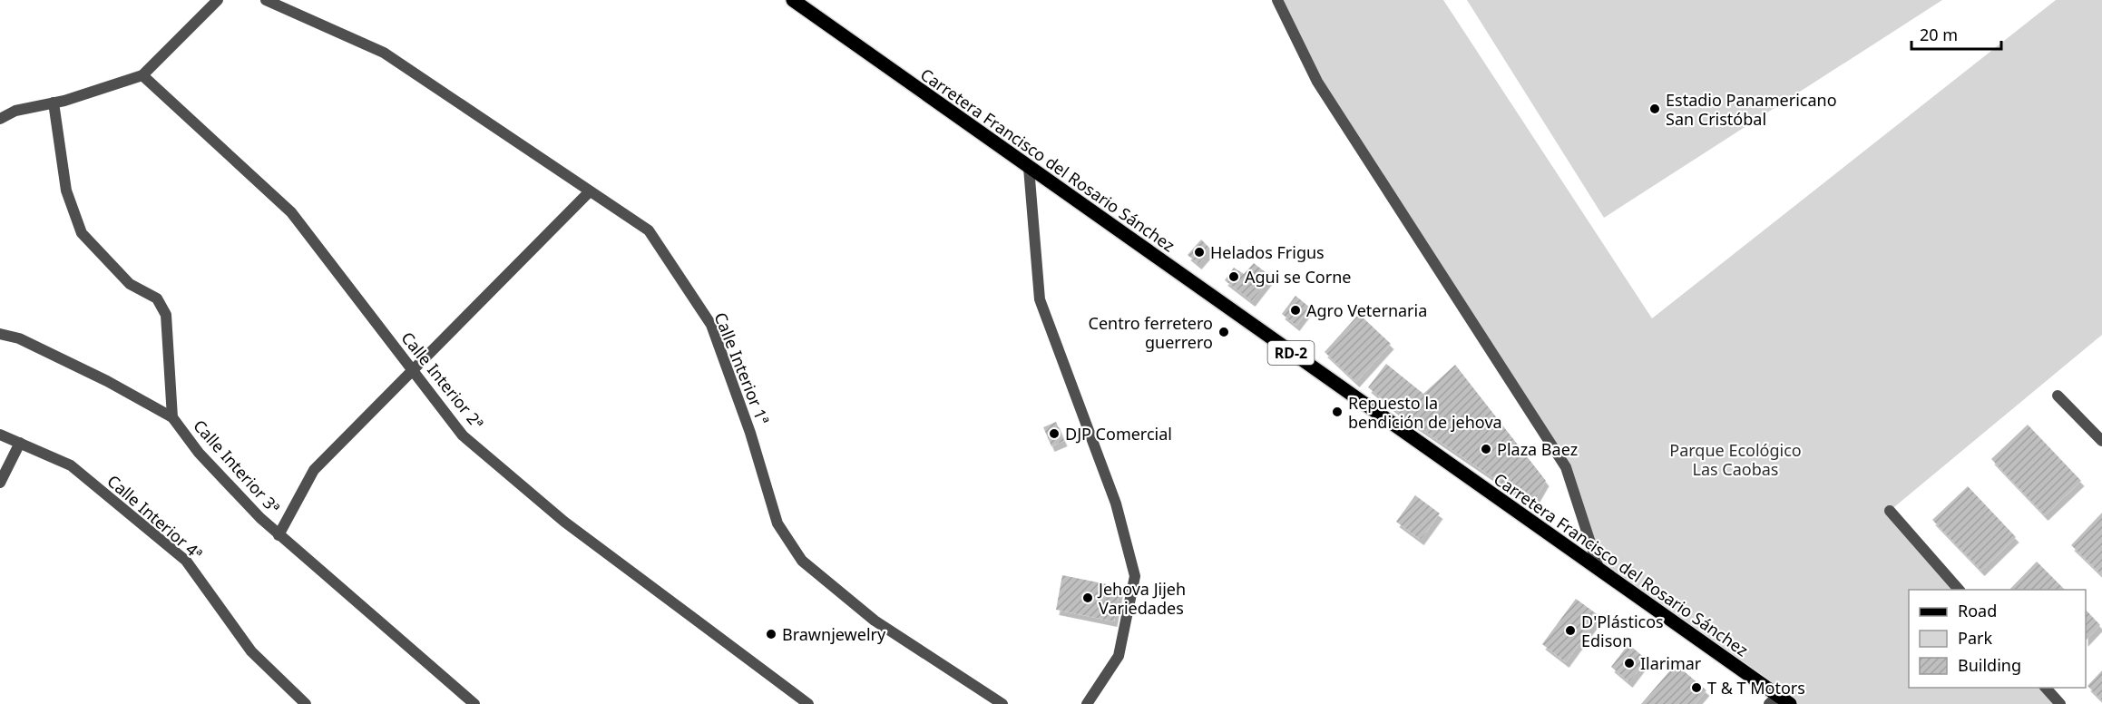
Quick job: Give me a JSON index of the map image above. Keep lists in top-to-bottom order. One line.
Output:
{"streets":{"main road":["Carretera Francisco del Rosario Sánchez","RD-2"],"street":["Calle Interior 1ª","Calle Interior 2ª","Calle Interior 3ª","Calle Interior 4ª"]},"parks":["Parque Ecológico Las Caobas"],"places":["Estadio Panamericano San Cristóbal","Helados Frigus","Agui se Corne","Agro Veternaria","Centro ferretero guerrero","Repuesto la bendición de jehova","DJP Comercial","Plaza Baez","Jehova Jijeh Variedades","D'Plásticos Edison","Brawnjewelry","Ilarimar","T & T Motors"],"legend":["Road","Park","Building"],"scale_bar":"20 m"}
